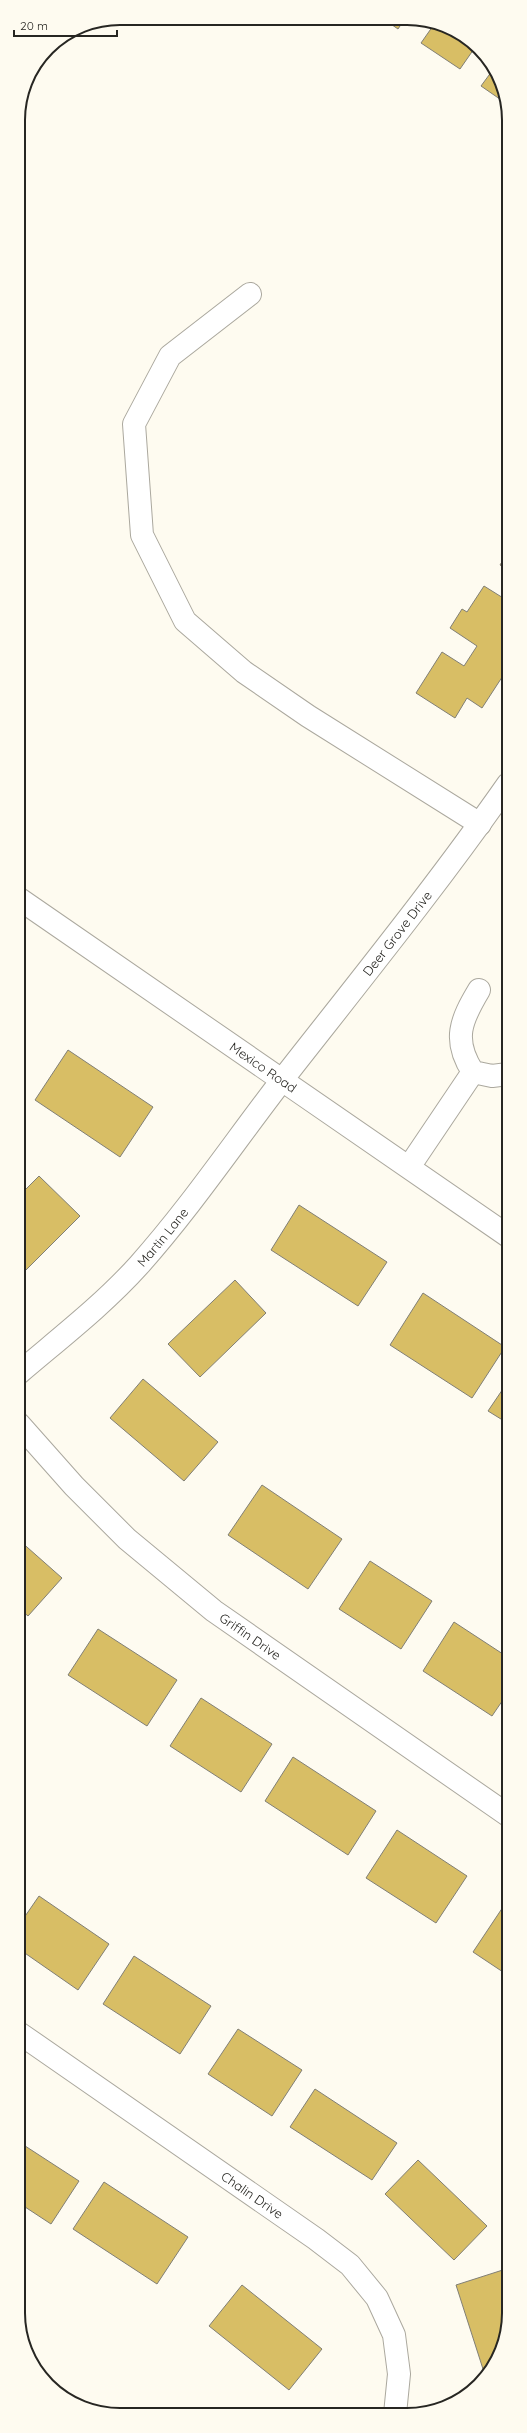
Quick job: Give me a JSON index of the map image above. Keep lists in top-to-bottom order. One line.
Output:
{"streets":{"street":["Deer Grove Drive","Mexico Road","Martin Lane","Griffin Drive","Chalin Drive"]},"crossings":[["Deer Grove Drive","Mexico Road"],["Deer Grove Drive","Martin Lane"],["Mexico Road","Martin Lane"]],"scale_bar":"20 m"}
